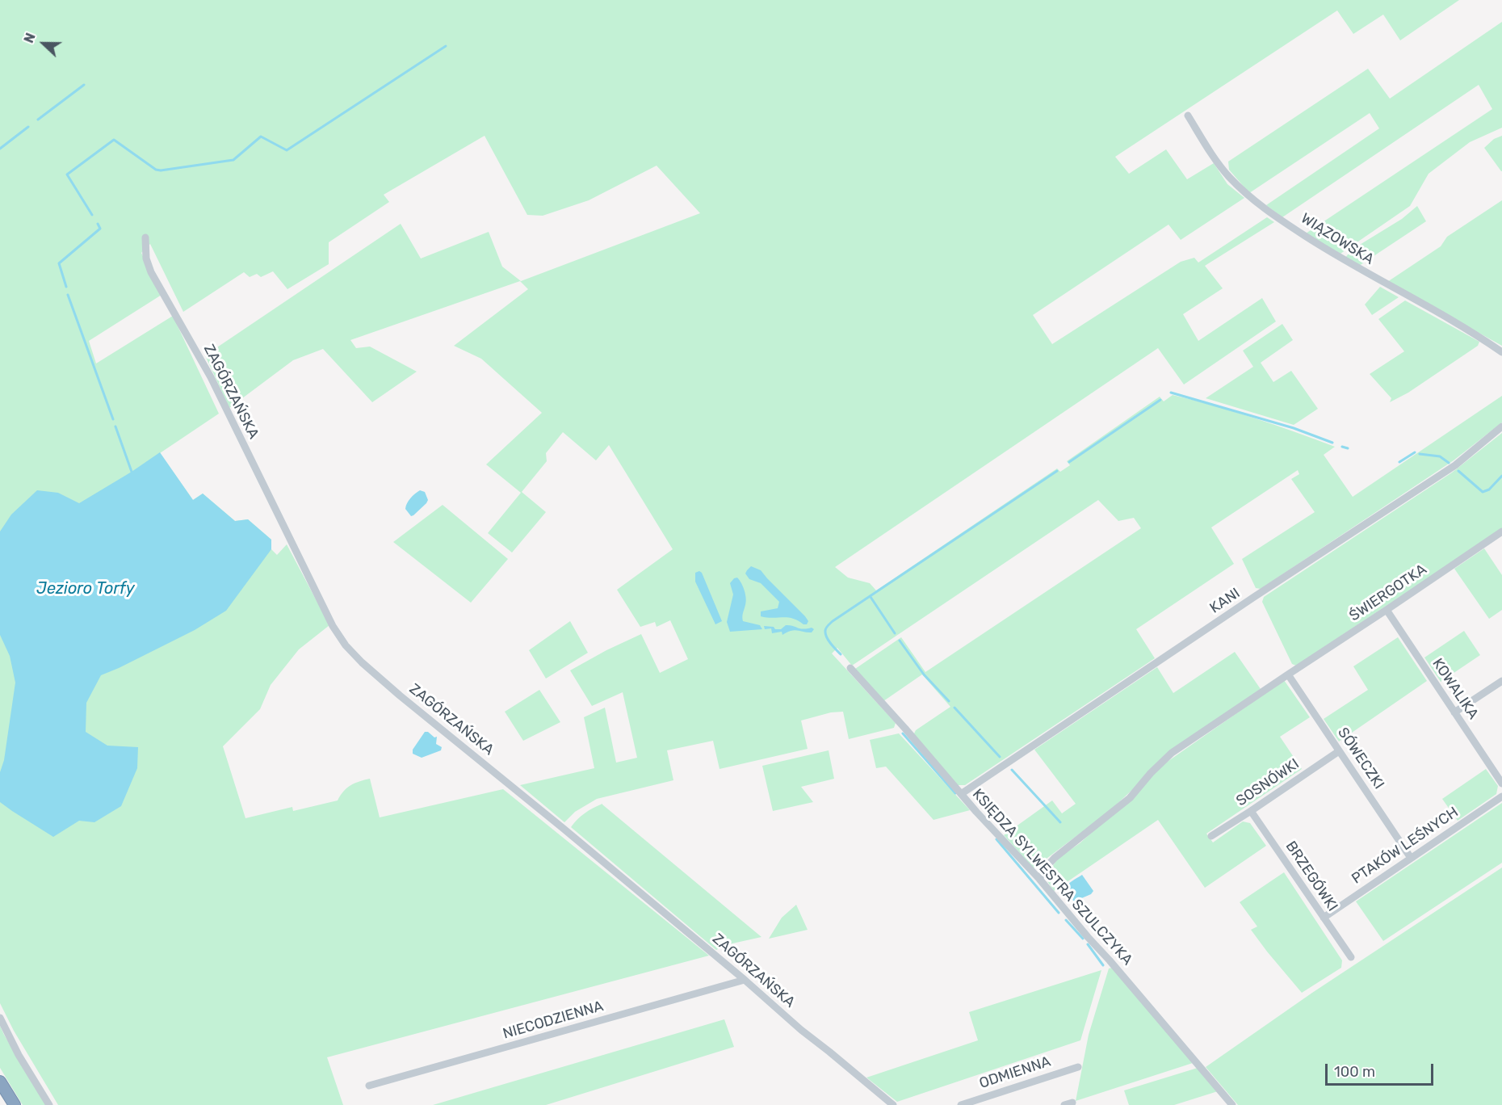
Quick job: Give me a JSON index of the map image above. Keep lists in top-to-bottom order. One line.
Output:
{"streets":{"street":["WIĄZOWSKA","ZAGÓRZAŃSKA","ŚWIERGOTKA","KANI","KOWALIKA","SÓWECZKI","SOSNÓWKI","PTAKÓW LEŚNYCH","BRZEGÓWKI","KSIĘDZA SYLWESTRA SZULCZYKA","NIECODZIENNA","ODMIENNA"]},"crossings":[["ZAGÓRZAŃSKA","NIECODZIENNA"],["ŚWIERGOTKA","KOWALIKA"],["ŚWIERGOTKA","SÓWECZKI"],["ŚWIERGOTKA","KSIĘDZA SYLWESTRA SZULCZYKA"],["KANI","KSIĘDZA SYLWESTRA SZULCZYKA"],["SÓWECZKI","SOSNÓWKI"],["SÓWECZKI","PTAKÓW LEŚNYCH"],["SOSNÓWKI","BRZEGÓWKI"],["PTAKÓW LEŚNYCH","BRZEGÓWKI"]],"water":["Jezioro Torfy"],"scale_bar":"100 m","north":"left"}
